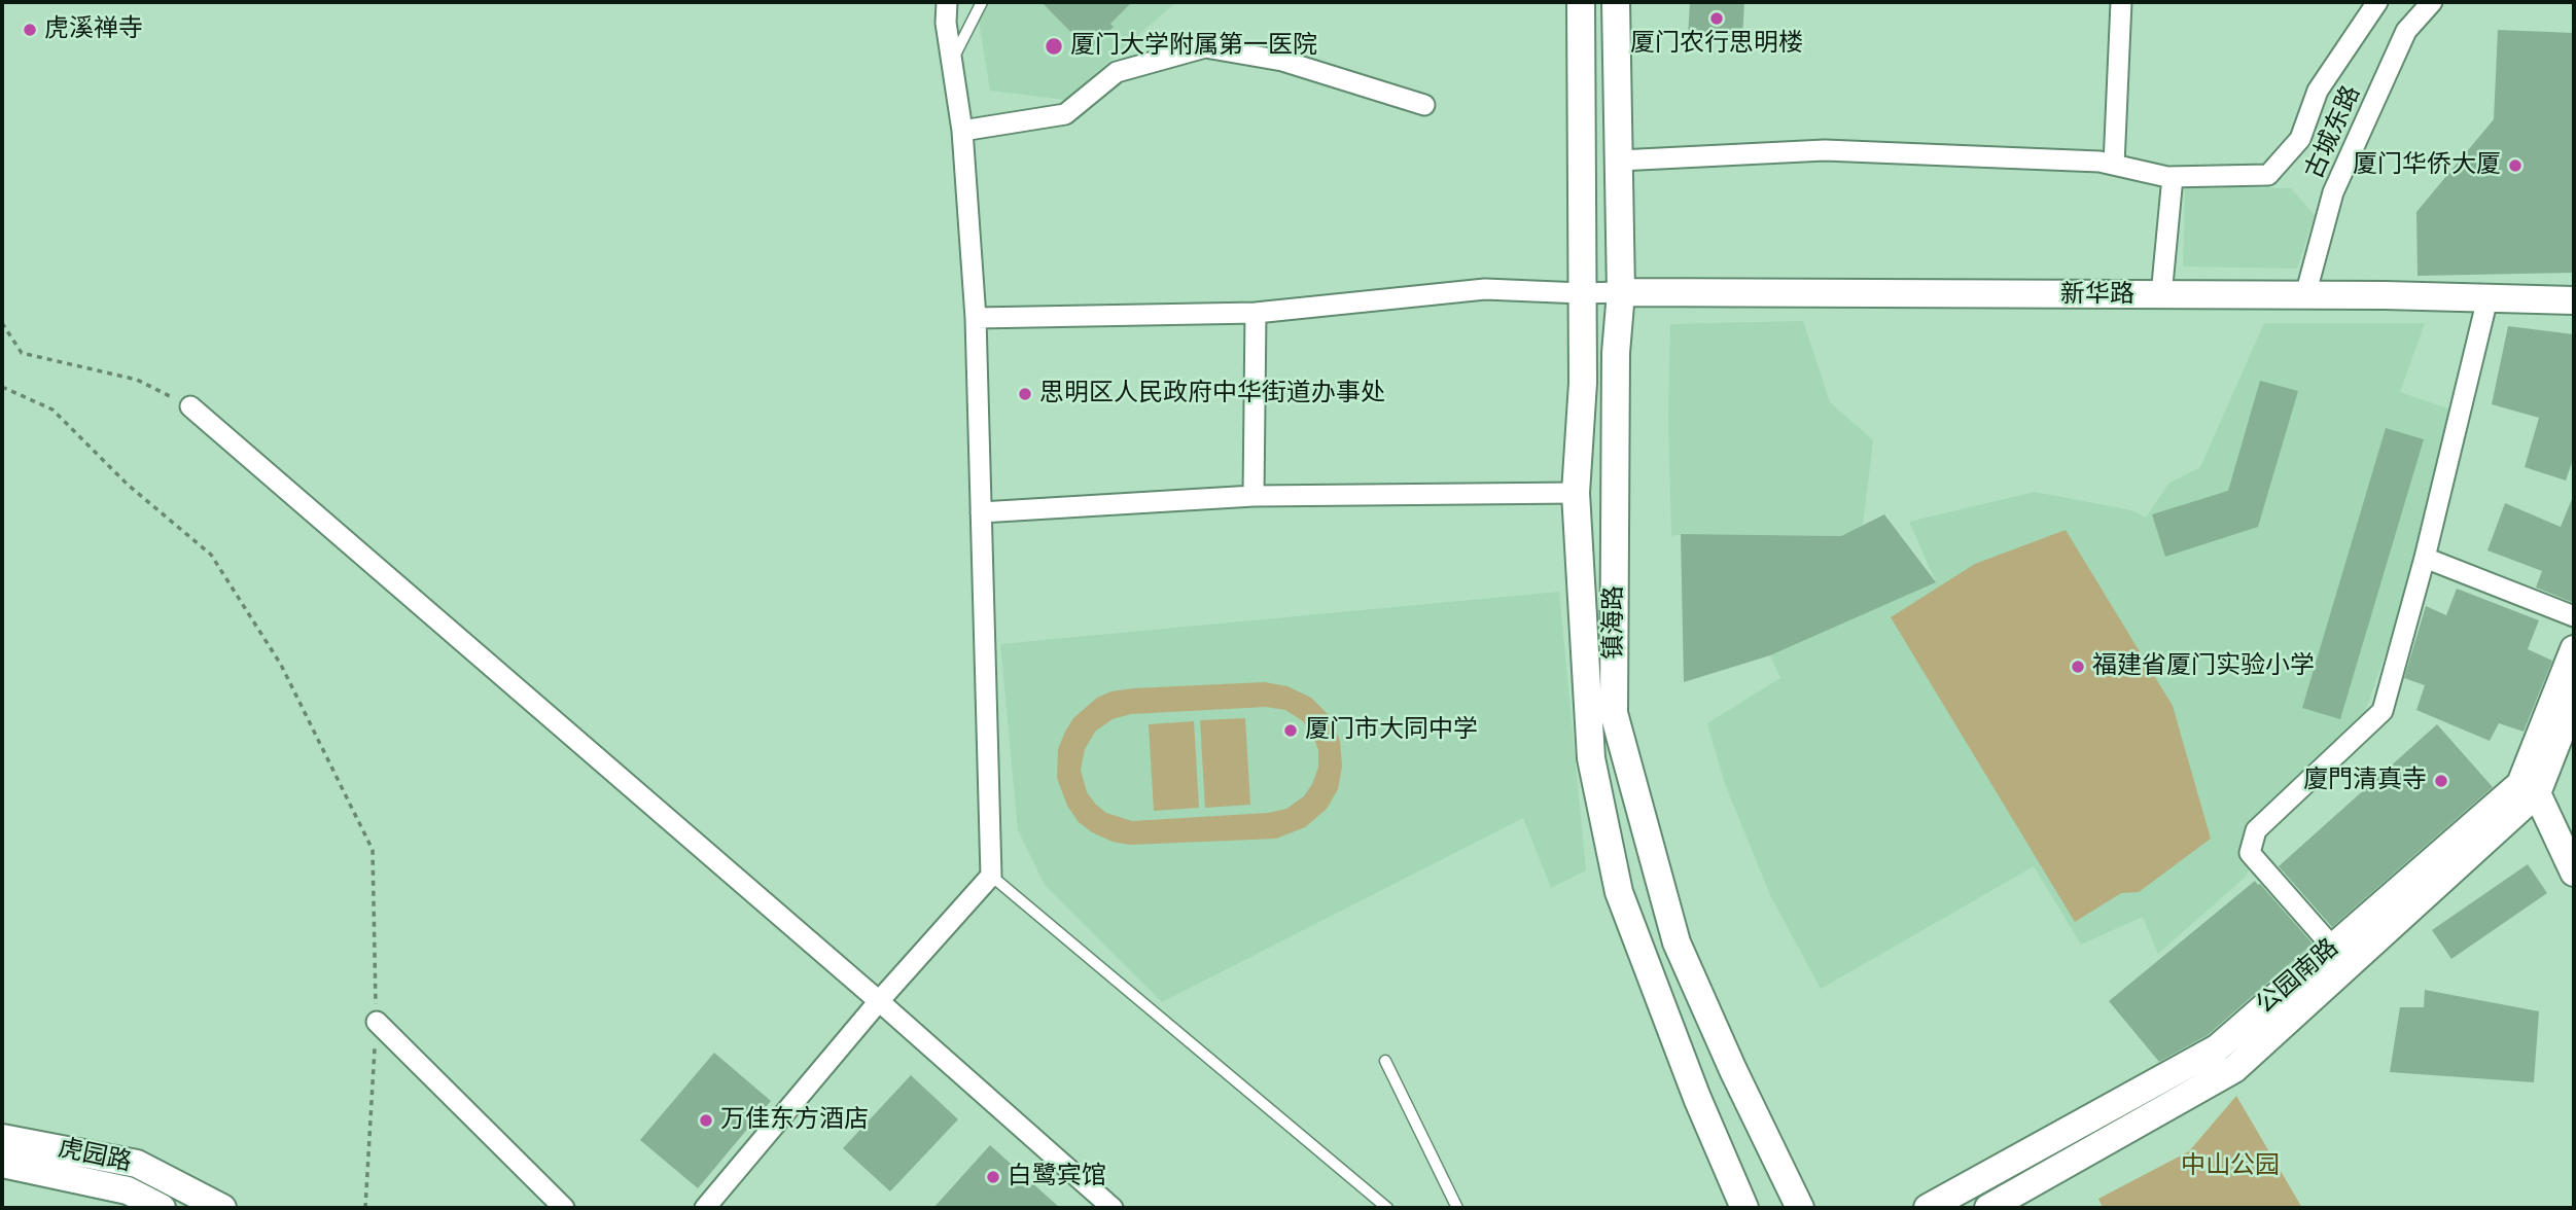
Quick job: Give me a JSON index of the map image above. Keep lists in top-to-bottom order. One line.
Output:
{"streets":{"main road":["新华路","镇海路","公园南路","虎园路"],"street":["古城东路"]},"crossings":[["古城东路","新华路"],["新华路","镇海路"]],"parks":["中山公园"],"places":["厦门农行思明楼","虎溪禅寺","厦门大学附属第一医院","厦门华侨大厦","思明区人民政府中华街道办事处","福建省厦门实验小学","厦门市大同中学","廈門清真寺","万佳东方酒店","白鹭宾馆"]}
